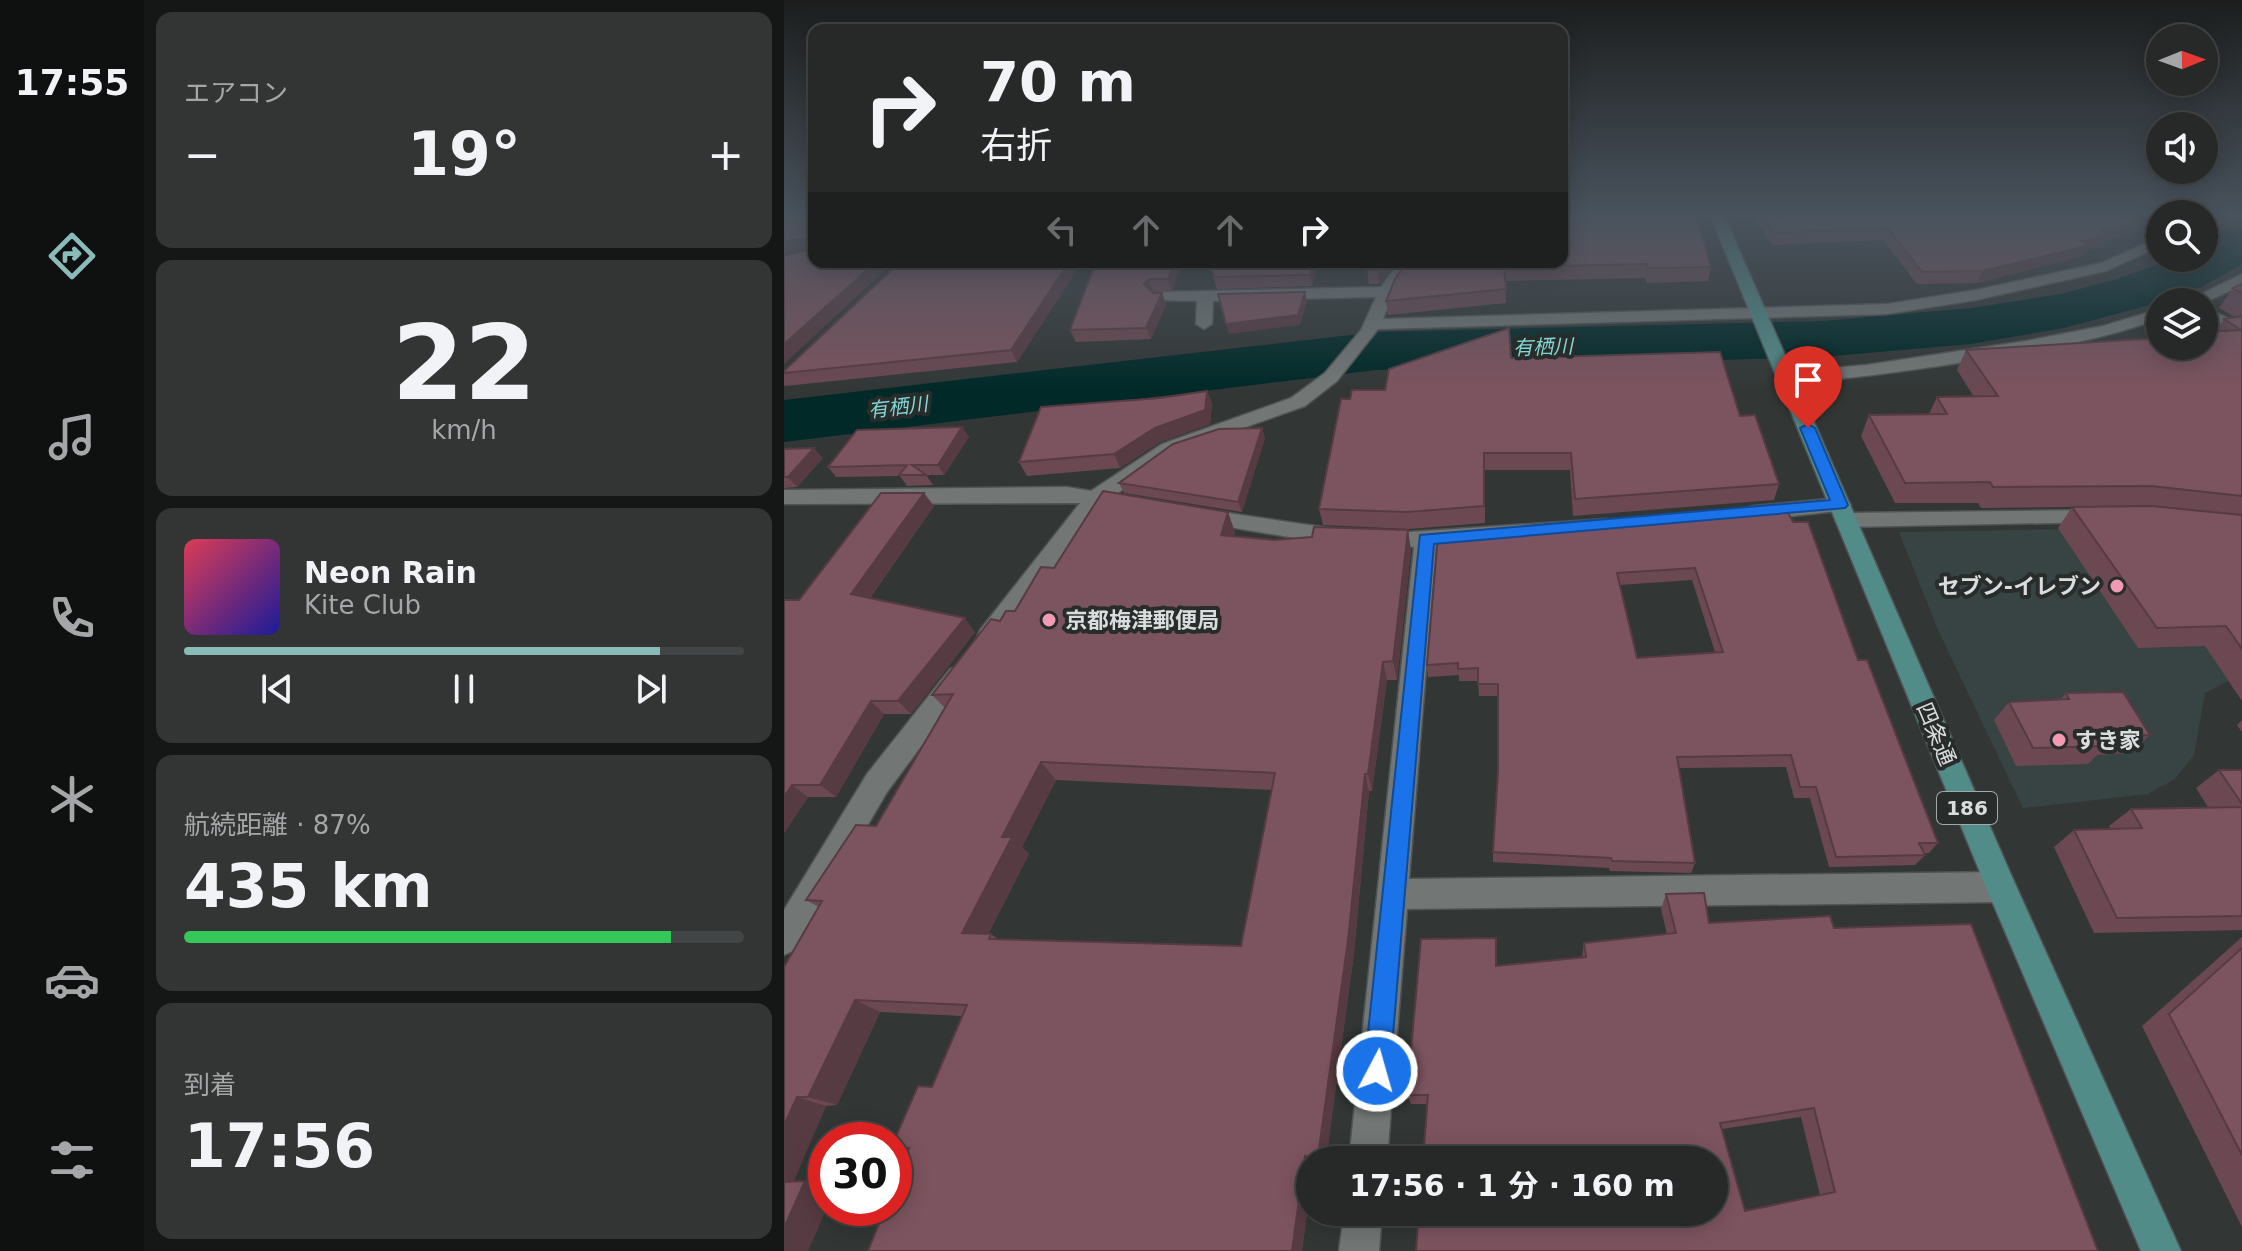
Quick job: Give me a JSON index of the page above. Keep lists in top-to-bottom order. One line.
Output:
{"streets":{"main road":["四条通","186"]},"water":["有栖川"],"places":["セブン-イレブン","京都梅津郵便局","すき家"],"north":"right","page":{"tabs":"17:55","tile":["エアコン",["22","km/h"],["航続距離 · 87%","435 km"],["到着","17:56"]],"turn":["70 m","右折"],"heat":["−","19°","+"],"song":["Neon Rain","Kite Club"],"limit":"30","trip":"17:56 · 1 分 · 160 m"}}
